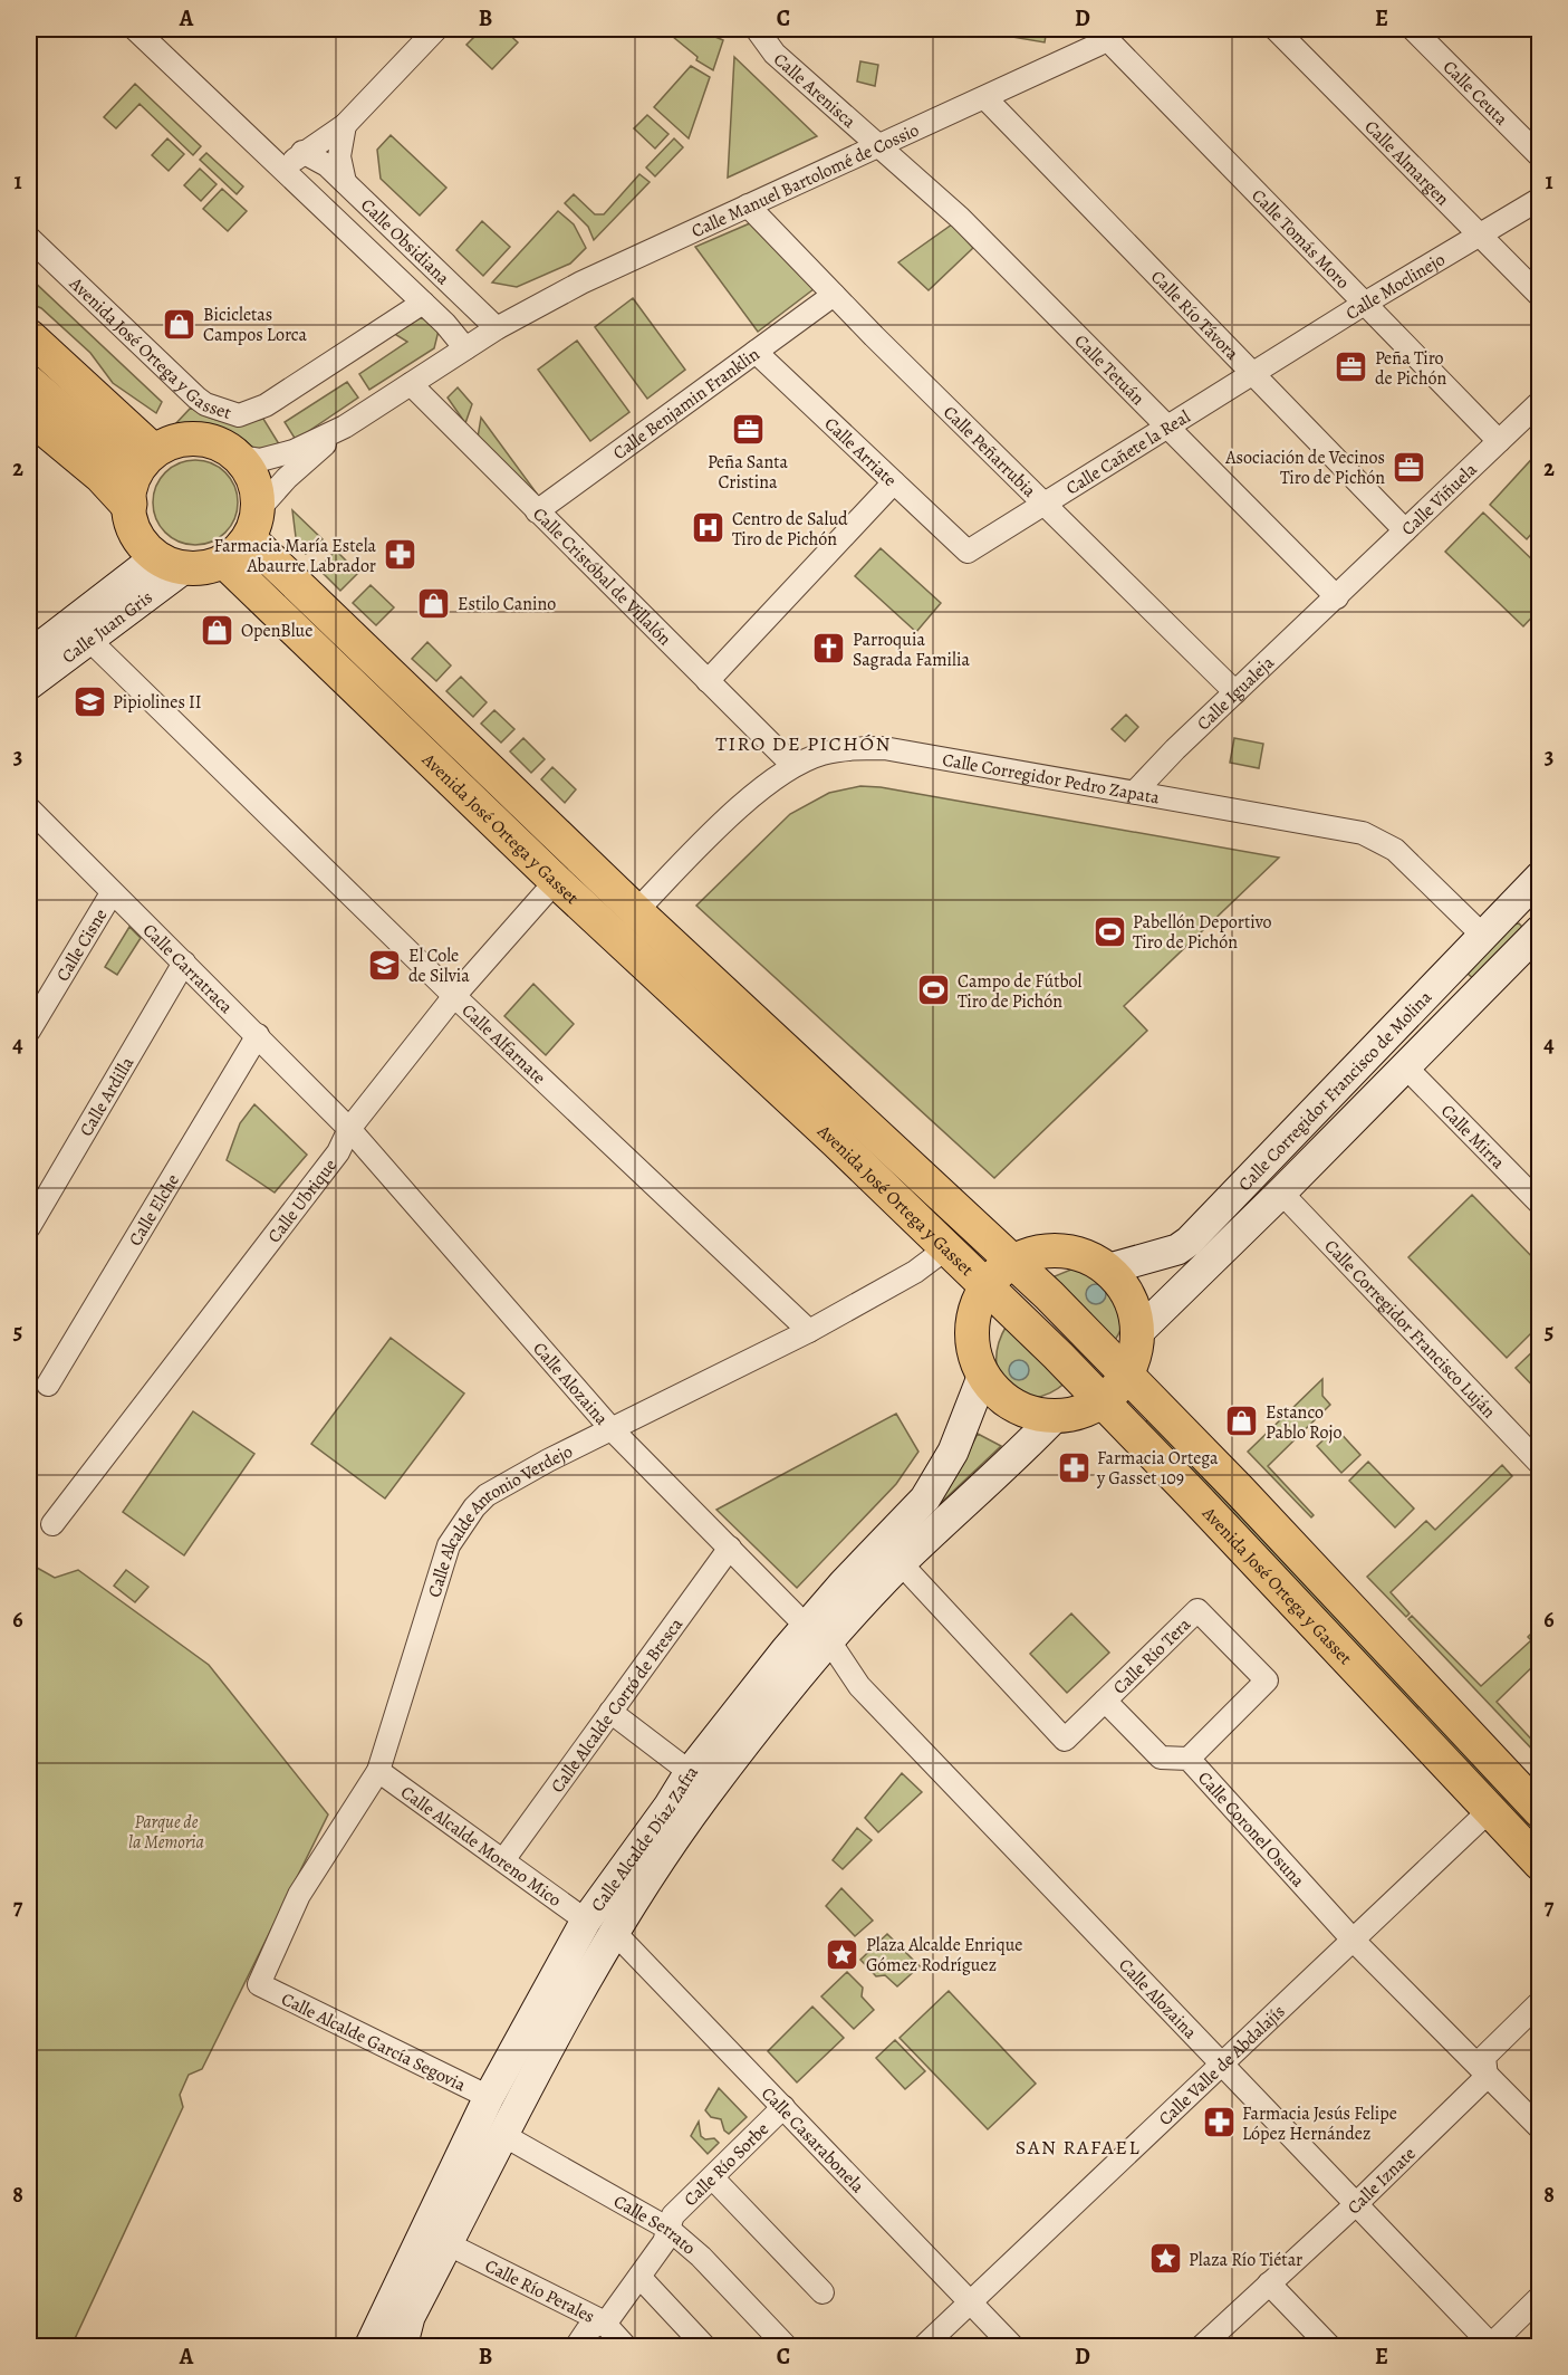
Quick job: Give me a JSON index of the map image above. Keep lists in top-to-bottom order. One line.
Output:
{"streets":{"main road":["Avenida José Ortega y Gasset","Calle Juan Gris","Calle Corregidor Francisco de Molina","Calle Alcalde Díaz Zafra"],"street":["Calle Arenisca","Calle Ceuta","Calle Almargen","Calle Manuel Bartolomé de Cossio","Calle Tomás Moro","Calle Obsidiana","Calle Moclinejo","Calle Río Távora","Calle Tetuán","Calle Benjamin Franklin","Calle Peñarrubia","Calle Arriate","Calle Cañete la Real","Calle Viñuela","Calle Cristóbal de Villalón","Calle Igualeja","Calle Corregidor Pedro Zapata","Calle Cisne","Calle Carratraca","Calle Alfarnate","Calle Ardilla","Calle Mirra","Calle Ubrique","Calle Elche","Calle Corregidor Francisco Luján","Calle Alozaina","Calle Alcalde Antonio Verdejo","Calle Río Tera","Calle Alcalde Corró de Bresca","Calle Coronel Osuna","Calle Alcalde Moreno Mico","Calle Alcalde García Segovia","Calle Valle de Abdalajís","Calle Casarabonela","Calle Río Sorbe","Calle Iznate","Calle Serrato","Calle Río Perales"]},"crossings":[["Calle Arenisca","Calle Manuel Bartolomé de Cossio"],["Calle Arenisca","Calle Tetuán"],["Calle Almargen","Calle Moclinejo"],["Calle Manuel Bartolomé de Cossio","Calle Tomás Moro"],["Calle Manuel Bartolomé de Cossio","Calle Obsidiana"],["Calle Manuel Bartolomé de Cossio","Calle Río Távora"],["Calle Manuel Bartolomé de Cossio","Calle Tetuán"],["Calle Manuel Bartolomé de Cossio","Calle Peñarrubia"],["Calle Tomás Moro","Calle Moclinejo"],["Calle Tomás Moro","Calle Viñuela"],["Calle Obsidiana","Avenida José Ortega y Gasset"],["Calle Moclinejo","Calle Río Távora"],["Calle Moclinejo","Calle Cañete la Real"],["Calle Río Távora","Calle Cañete la Real"],["Calle Río Távora","Calle Viñuela"],["Avenida José Ortega y Gasset","Calle Juan Gris"],["Avenida José Ortega y Gasset","Calle Corregidor Pedro Zapata"],["Avenida José Ortega y Gasset","Calle Ubrique"],["Avenida José Ortega y Gasset","Calle Alcalde Antonio Verdejo"],["Avenida José Ortega y Gasset","Calle Valle de Abdalajís"],["Calle Tetuán","Calle Cañete la Real"],["Calle Tetuán","Calle Viñuela"],["Calle Tetuán","Calle Igualeja"],["Calle Benjamin Franklin","Calle Peñarrubia"],["Calle Benjamin Franklin","Calle Arriate"],["Calle Benjamin Franklin","Calle Cristóbal de Villalón"],["Calle Peñarrubia","Calle Cañete la Real"],["Calle Peñarrubia","Calle Igualeja"],["Calle Arriate","Calle Cañete la Real"],["Calle Viñuela","Calle Igualeja"],["Calle Cristóbal de Villalón","Calle Corregidor Pedro Zapata"],["Calle Juan Gris","Calle Alfarnate"],["Calle Igualeja","Calle Corregidor Pedro Zapata"],["Calle Corregidor Pedro Zapata","Calle Corregidor Francisco de Molina"],["Calle Cisne","Calle Carratraca"],["Calle Carratraca","Calle Ardilla"],["Calle Carratraca","Calle Ubrique"],["Calle Carratraca","Calle Elche"],["Calle Carratraca","Calle Alozaina"],["Calle Alfarnate","Calle Ubrique"],["Calle Alfarnate","Calle Alcalde Antonio Verdejo"],["Calle Corregidor Francisco de Molina","Calle Mirra"],["Calle Corregidor Francisco de Molina","Calle Corregidor Francisco Luján"],["Calle Ubrique","Calle Alozaina"],["Calle Alozaina","Calle Alcalde Antonio Verdejo"],["Calle Alozaina","Calle Alcalde Corró de Bresca"],["Calle Alozaina","Calle Alcalde Díaz Zafra"],["Calle Alozaina","Calle Valle de Abdalajís"],["Calle Alozaina","Calle Iznate"],["Calle Alcalde Antonio Verdejo","Calle Alcalde Moreno Mico"],["Calle Alcalde Antonio Verdejo","Calle Alcalde García Segovia"],["Calle Río Tera","Calle Coronel Osuna"],["Calle Alcalde Corró de Bresca","Calle Alcalde Moreno Mico"],["Calle Coronel Osuna","Calle Valle de Abdalajís"],["Calle Coronel Osuna","Calle Iznate"],["Calle Alcalde Díaz Zafra","Calle Alcalde Moreno Mico"],["Calle Alcalde Díaz Zafra","Calle Alcalde García Segovia"],["Calle Alcalde Díaz Zafra","Calle Casarabonela"],["Calle Alcalde Díaz Zafra","Calle Serrato"],["Calle Alcalde Díaz Zafra","Calle Río Perales"],["Calle Valle de Abdalajís","Calle Casarabonela"],["Calle Casarabonela","Calle Río Sorbe"],["Calle Río Sorbe","Calle Serrato"],["Calle Río Sorbe","Calle Río Perales"]],"districts":["TIRO DE PICHÓN","SAN RAFAEL"],"parks":["Parque de la Memoria"],"places":{"shop":["Bicicletas Campos Lorca","Estilo Canino","OpenBlue","Estanco Pablo Rojo"],"office":["Peña Tiro de Pichón","Peña Santa Cristina","Asociación de Vecinos Tiro de Pichón"],"hospital":["Centro de Salud Tiro de Pichón"],"pharmacy":["Farmacia María Estela Abaurre Labrador","Farmacia Ortega y Gasset 109","Farmacia Jesús Felipe López Hernández"],"church":["Parroquia Sagrada Familia"],"school or university":["Pipiolines II","El Cole de Silvia"],"sports":["Pabellón Deportivo Tiro de Pichón","Campo de Fútbol Tiro de Pichón"],"place":["Plaza Alcalde Enrique Gómez Rodríguez","Plaza Río Tiétar"]},"grid":{"columns":["A","B","C","D","E"],"rows":["1","2","3","4","5","6","7","8"]}}
